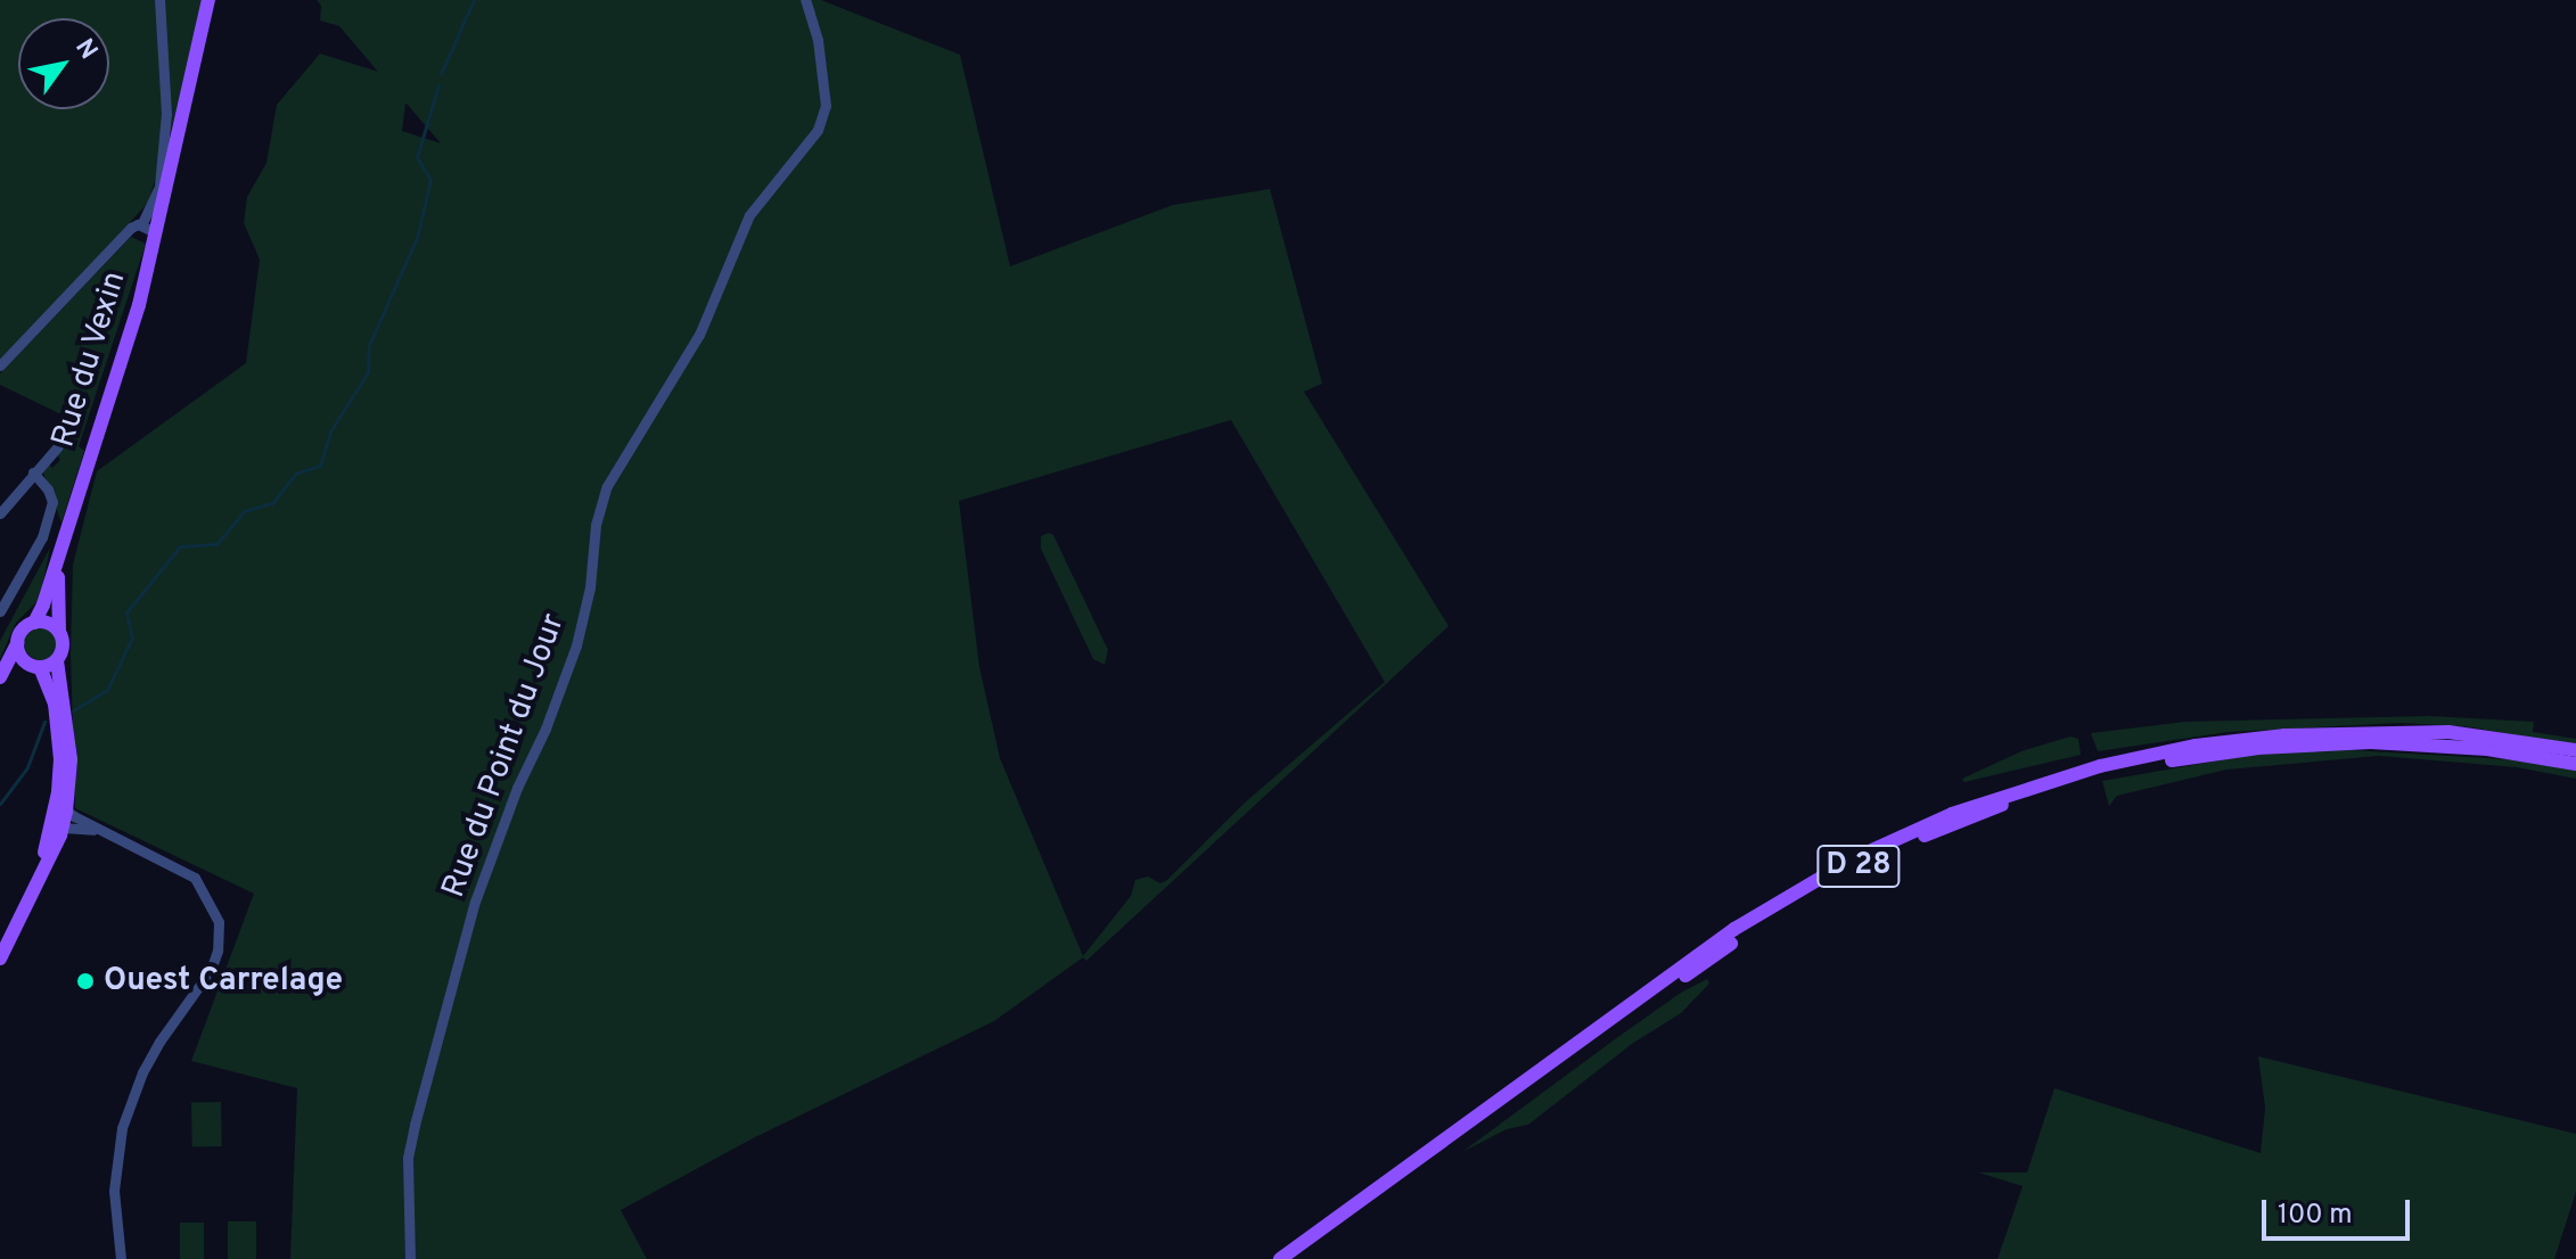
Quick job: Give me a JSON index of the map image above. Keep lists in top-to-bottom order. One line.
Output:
{"streets":{"main road":["Rue du Vexin","D 28"],"street":["Rue du Point du Jour"]},"places":["Ouest Carrelage"],"scale_bar":"100 m","north":"top right"}
